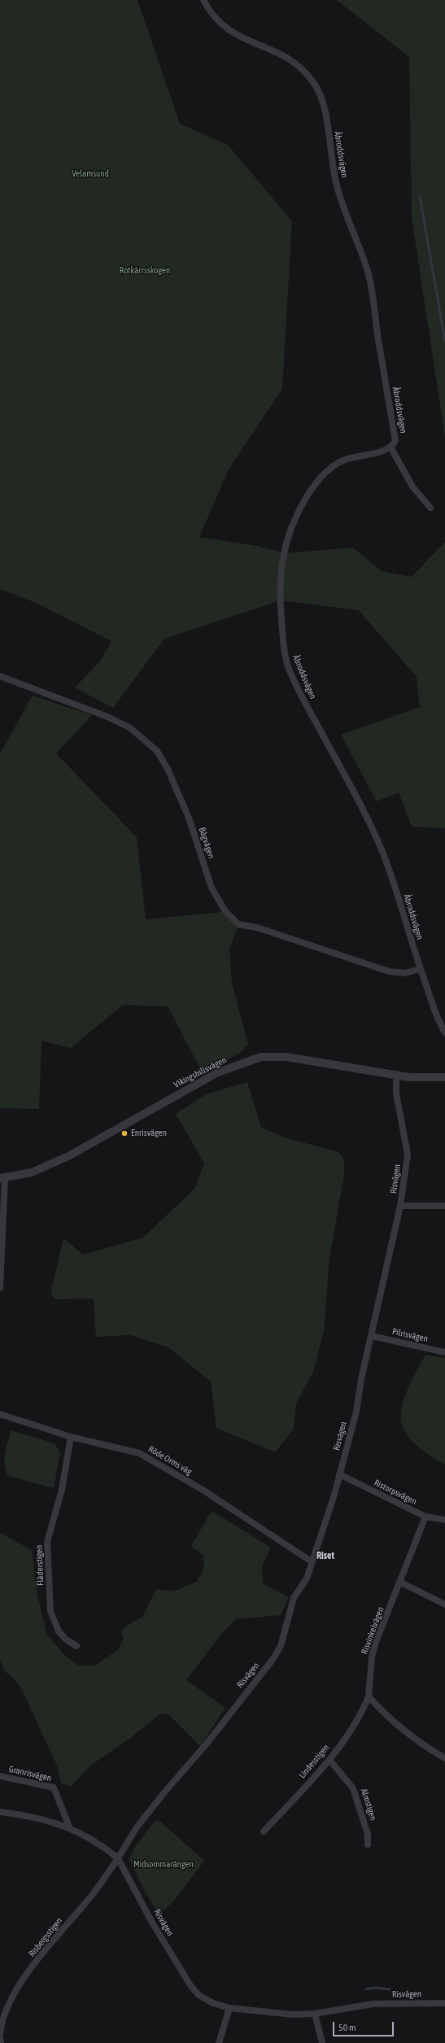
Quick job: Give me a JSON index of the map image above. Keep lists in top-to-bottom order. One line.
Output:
{"streets":{"street":["Åbroddsvägen","Bågvägen","Vikingshillsvägen","Risvägen","Pilrisvägen","Röde Orms väg","Ristorpsvägen","Fläderstigen","Risvinkelvägen","Lindesstigen","Granrisvägen","Almstigen","Risbergsstigen"]},"crossings":[["Åbroddsvägen","Bågvägen"],["Vikingshillsvägen","Risvägen"],["Risvägen","Pilrisvägen"],["Risvägen","Röde Orms väg"],["Risvägen","Ristorpsvägen"],["Risvägen","Risbergsstigen"],["Röde Orms väg","Fläderstigen"],["Ristorpsvägen","Risvinkelvägen"],["Risvinkelvägen","Lindesstigen"],["Lindesstigen","Almstigen"]],"districts":["Riset"],"parks":["Velamsund","Rotkärrsskogen","Midsommarängen"],"places":["Enrisvägen"],"scale_bar":"50 m"}
